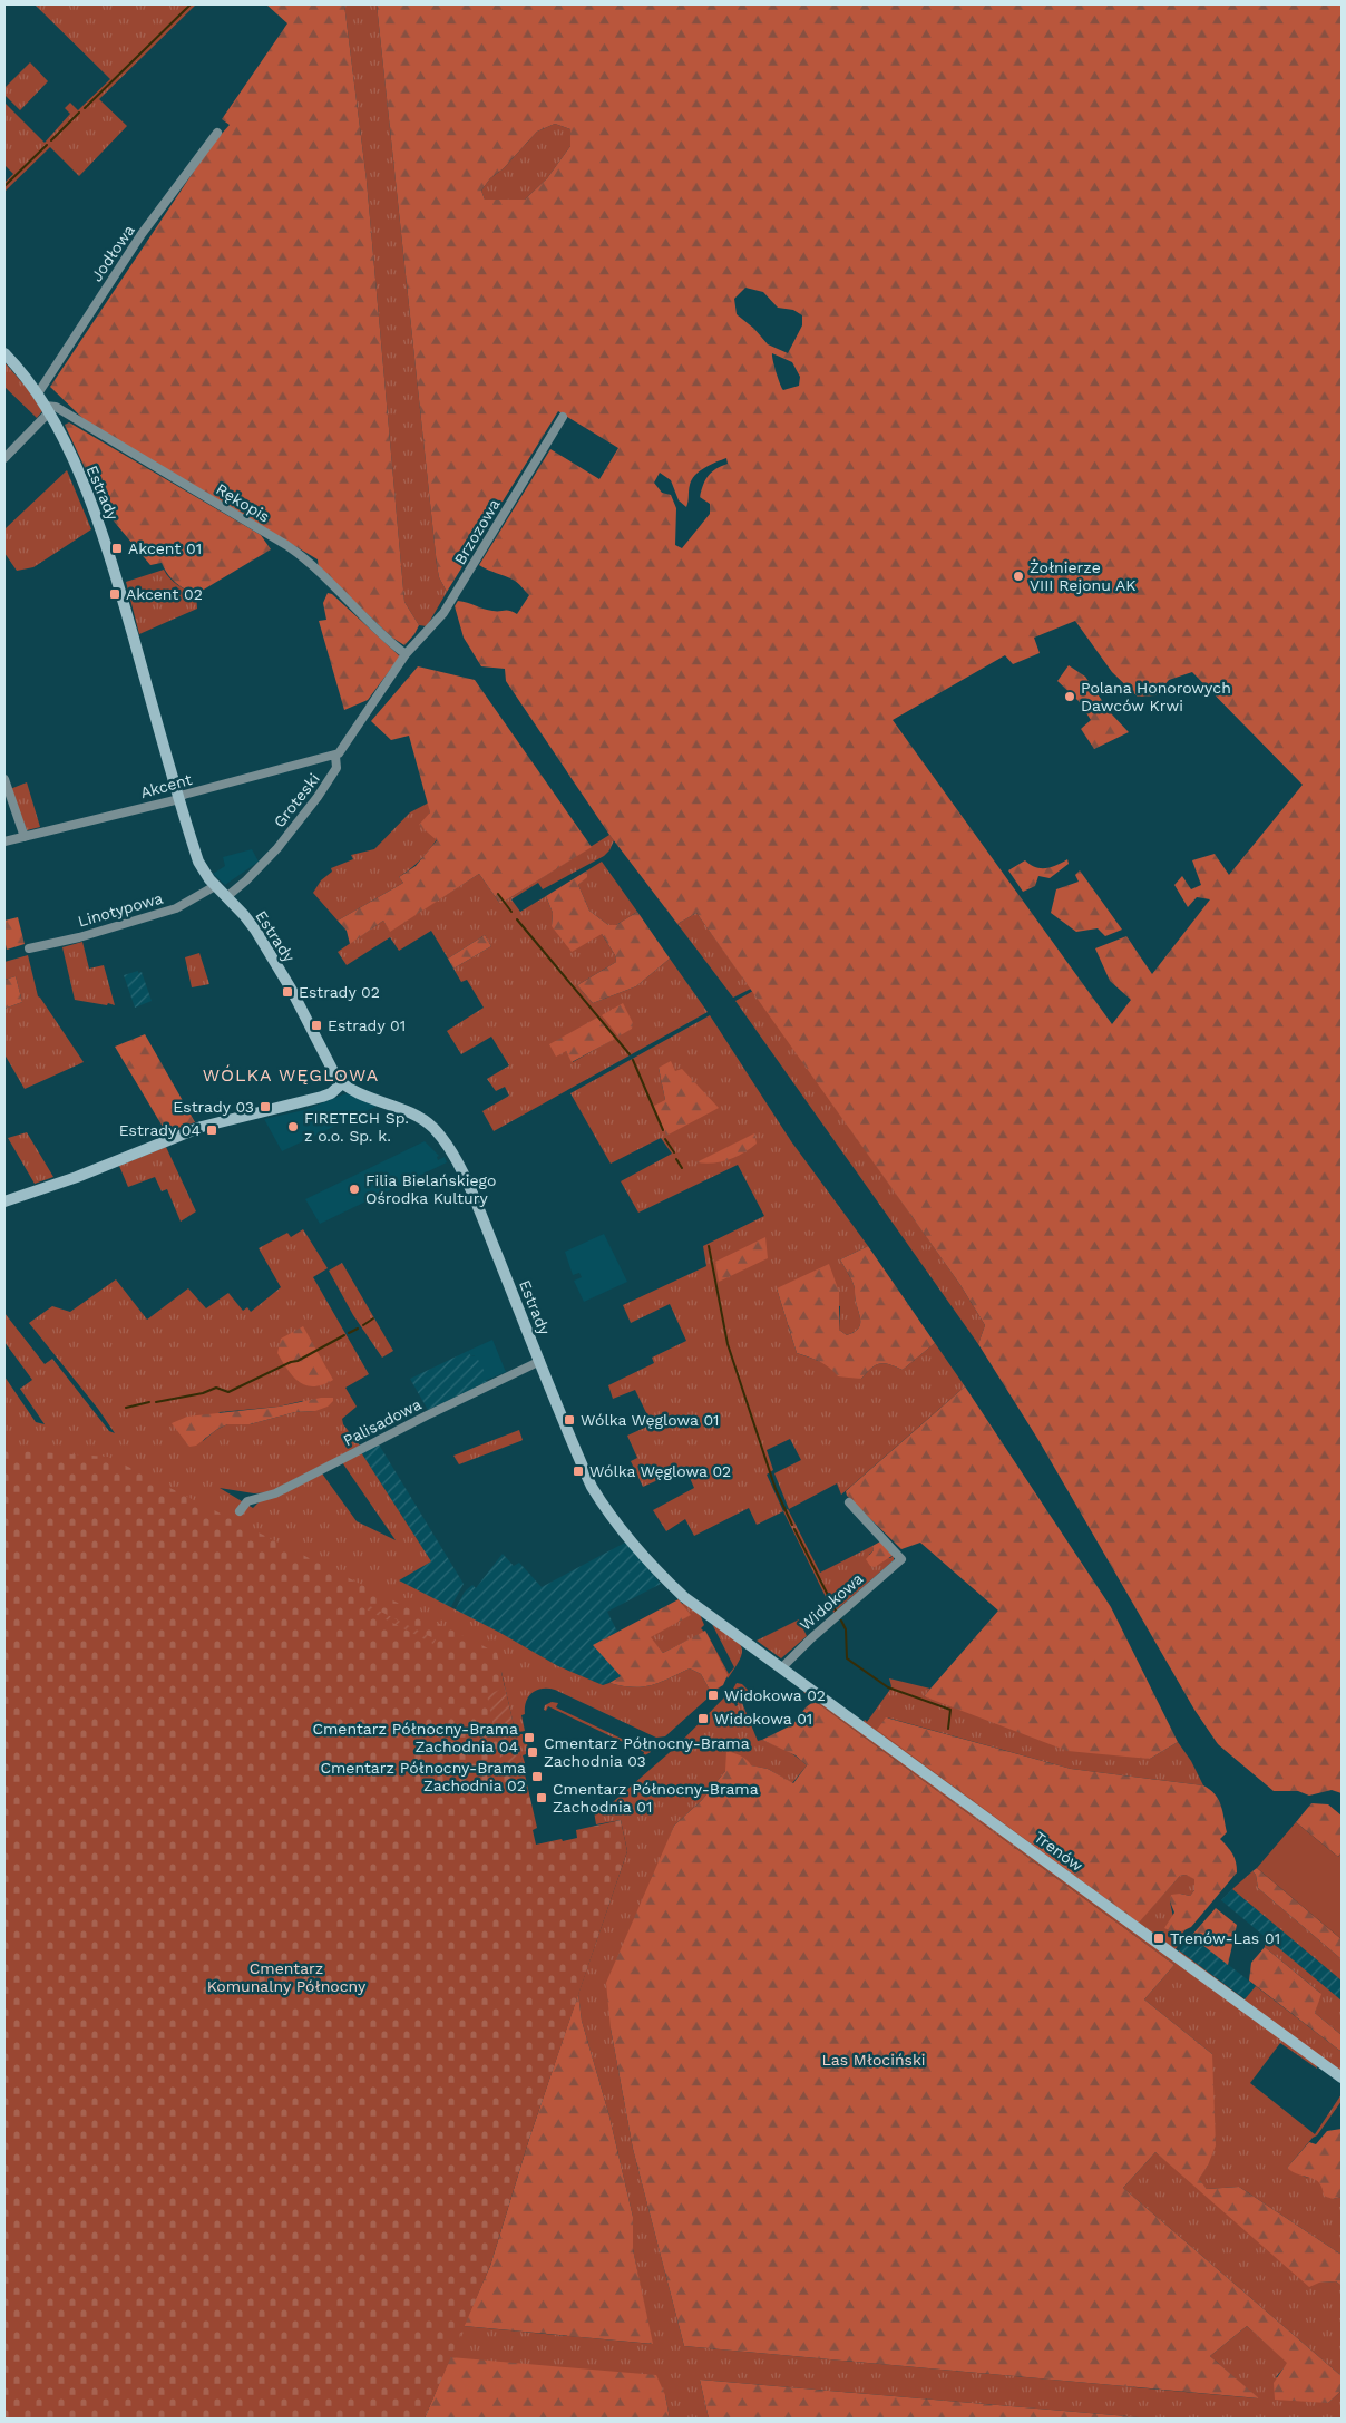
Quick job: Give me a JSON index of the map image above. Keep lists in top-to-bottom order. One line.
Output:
{"streets":{"main road":["Estrady","Trenów"],"street":["Jodłowa","Rękopis","Brzozowa","Akcent","Groteski","Linotypowa","Palisadowa","Widokowa"]},"crossings":[["Jodłowa","Estrady"],["Estrady","Rękopis"],["Estrady","Akcent"],["Estrady","Groteski"],["Estrady","Linotypowa"],["Estrady","Palisadowa"],["Estrady","Trenów"],["Rękopis","Brzozowa"],["Rękopis","Groteski"],["Brzozowa","Groteski"],["Akcent","Groteski"],["Widokowa","Trenów"]],"districts":["WÓLKA WĘGLOWA"],"parks":["Cmentarz Komunalny Północny","Las Młociński"],"places":{"transit":["Akcent 01","Akcent 02","Estrady 02","Estrady 01","Estrady 03","Estrady 04","Wólka Węglowa 01","Wólka Węglowa 02","Widokowa 02","Widokowa 01","Cmentarz Północny-Brama Zachodnia 04","Cmentarz Północny-Brama Zachodnia 03","Cmentarz Północny-Brama Zachodnia 02","Cmentarz Północny-Brama Zachodnia 01","Trenów-Las 01"],"other":["Żołnierze VIII Rejonu AK","Polana Honorowych Dawców Krwi","FIRETECH Sp. z o.o. Sp. k.","Filia Bielańskiego Ośrodka Kultury"]}}
